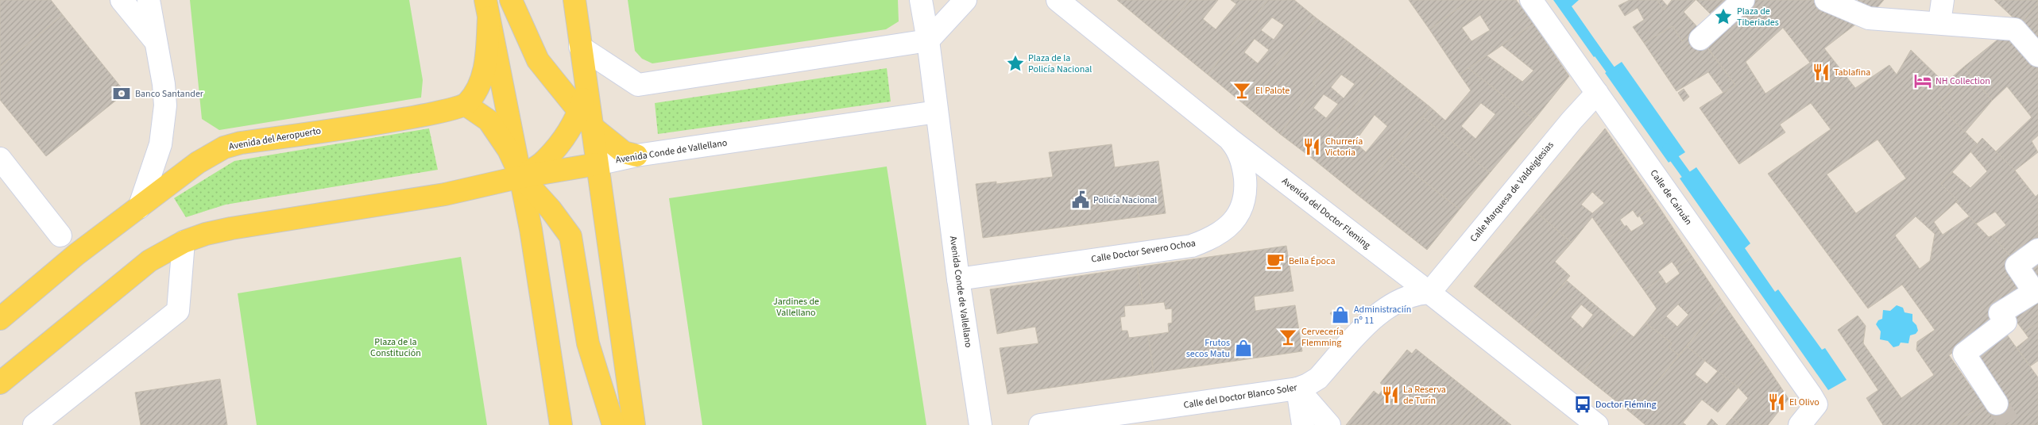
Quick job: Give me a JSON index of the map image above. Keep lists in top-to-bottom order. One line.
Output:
{"streets":{"main road":["Avenida del Aeropuerto"],"street":["Avenida Conde de Vallellano","Calle Marquesa de Valdeiglesias","Calle de Cairuán","Avenida del Doctor Fleming","Calle Doctor Severo Ochoa","Calle del Doctor Blanco Soler"]},"crossings":[["Avenida Conde de Vallellano","Calle Doctor Severo Ochoa"],["Calle Marquesa de Valdeiglesias","Calle de Cairuán"],["Calle Marquesa de Valdeiglesias","Avenida del Doctor Fleming"],["Calle Marquesa de Valdeiglesias","Calle del Doctor Blanco Soler"],["Avenida del Doctor Fleming","Calle Doctor Severo Ochoa"],["Avenida del Doctor Fleming","Calle del Doctor Blanco Soler"]],"parks":["Jardines de Vallellano","Plaza de la Constitución"],"places":{"place":["Plaza de Tiberiades","Plaza de la Policía Nacional"],"restaurant":["Tablafina","Churrería Victoria","La Reserva de Turín","El Olivo"],"hotel":["NH Collection"],"bar":["El Palote","Cervecería Flemming"],"bank":["Banco Santander"],"public building":["Policía Nacional"],"cafe":["Bella Época"],"shop":["Administraciín nº 11","Frutos secos Matu"],"bus stop":["Doctor Fléming"]}}
